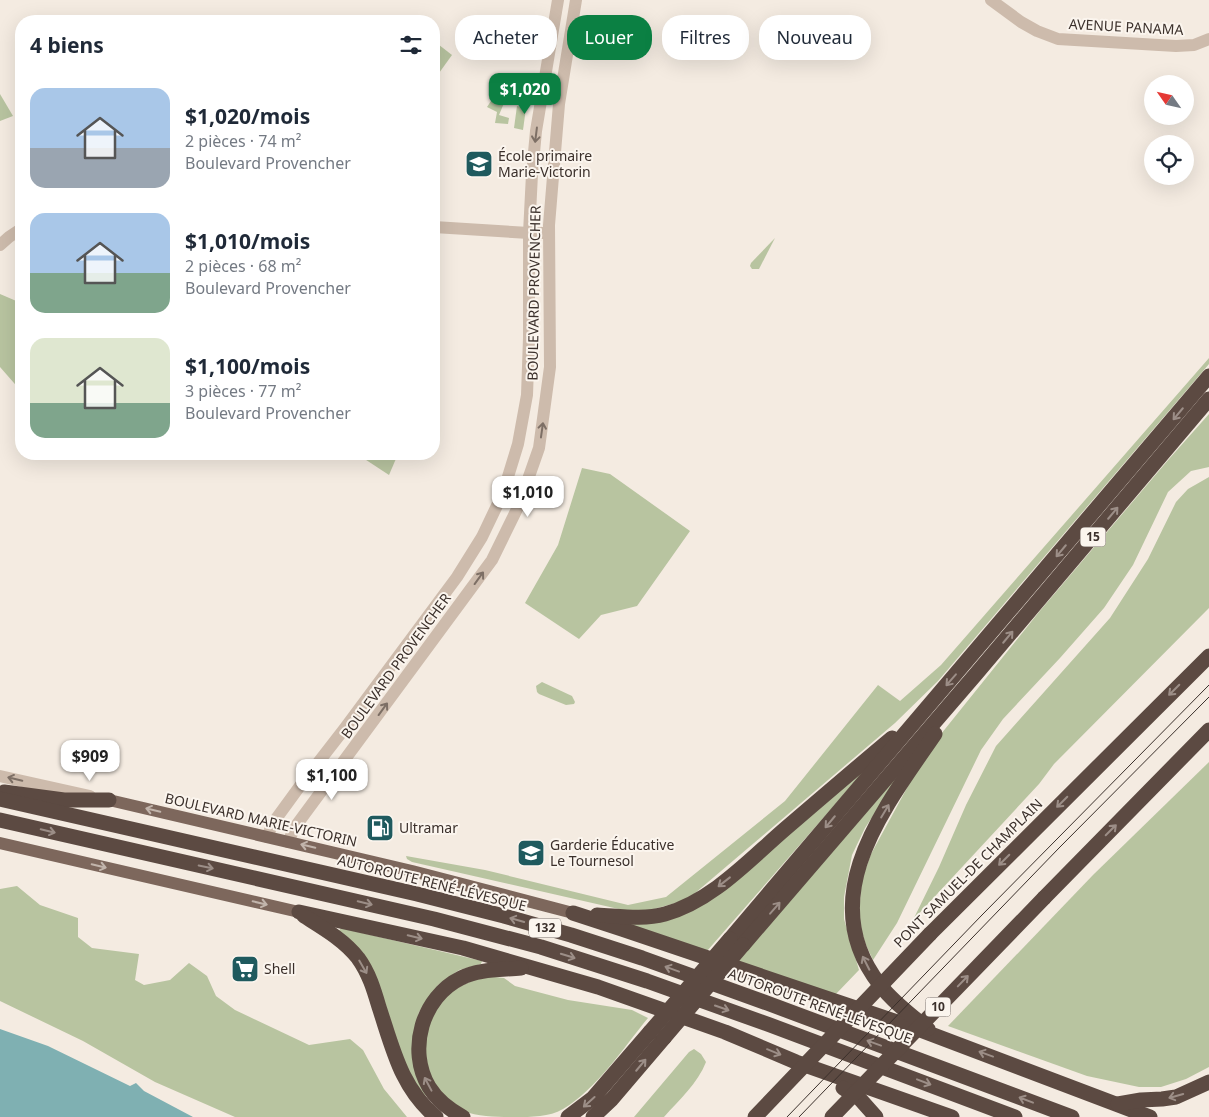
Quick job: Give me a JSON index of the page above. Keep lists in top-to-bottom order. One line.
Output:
{"streets":{"highway":["15","PONT SAMUEL-DE CHAMPLAIN","AUTOROUTE RENÉ-LÉVESQUE","132","10"],"main road":["BOULEVARD MARIE-VICTORIN"],"street":["AVENUE PANAMA","BOULEVARD PROVENCHER"]},"crossings":[["BOULEVARD PROVENCHER","BOULEVARD MARIE-VICTORIN"]],"places":{"school or university":["École primaire Marie-Victorin","Garderie Éducative Le Tournesol"],"fuel station":["Ultramar"],"supermarket":["Shell"]},"north":"top left","page":{"chip":["Acheter","Louer","Filtres","Nouveau"],"heading":"4 biens","price":["$1,020","$1,010","$909","$1,100"],"list":[{"name":"$1,020/mois","note":"2 pièces · 74 m² · Boulevard Provencher"},{"name":"$1,010/mois","note":"2 pièces · 68 m² · Boulevard Provencher"},{"name":"$1,100/mois","note":"3 pièces · 77 m² · Boulevard Provencher"}]}}
